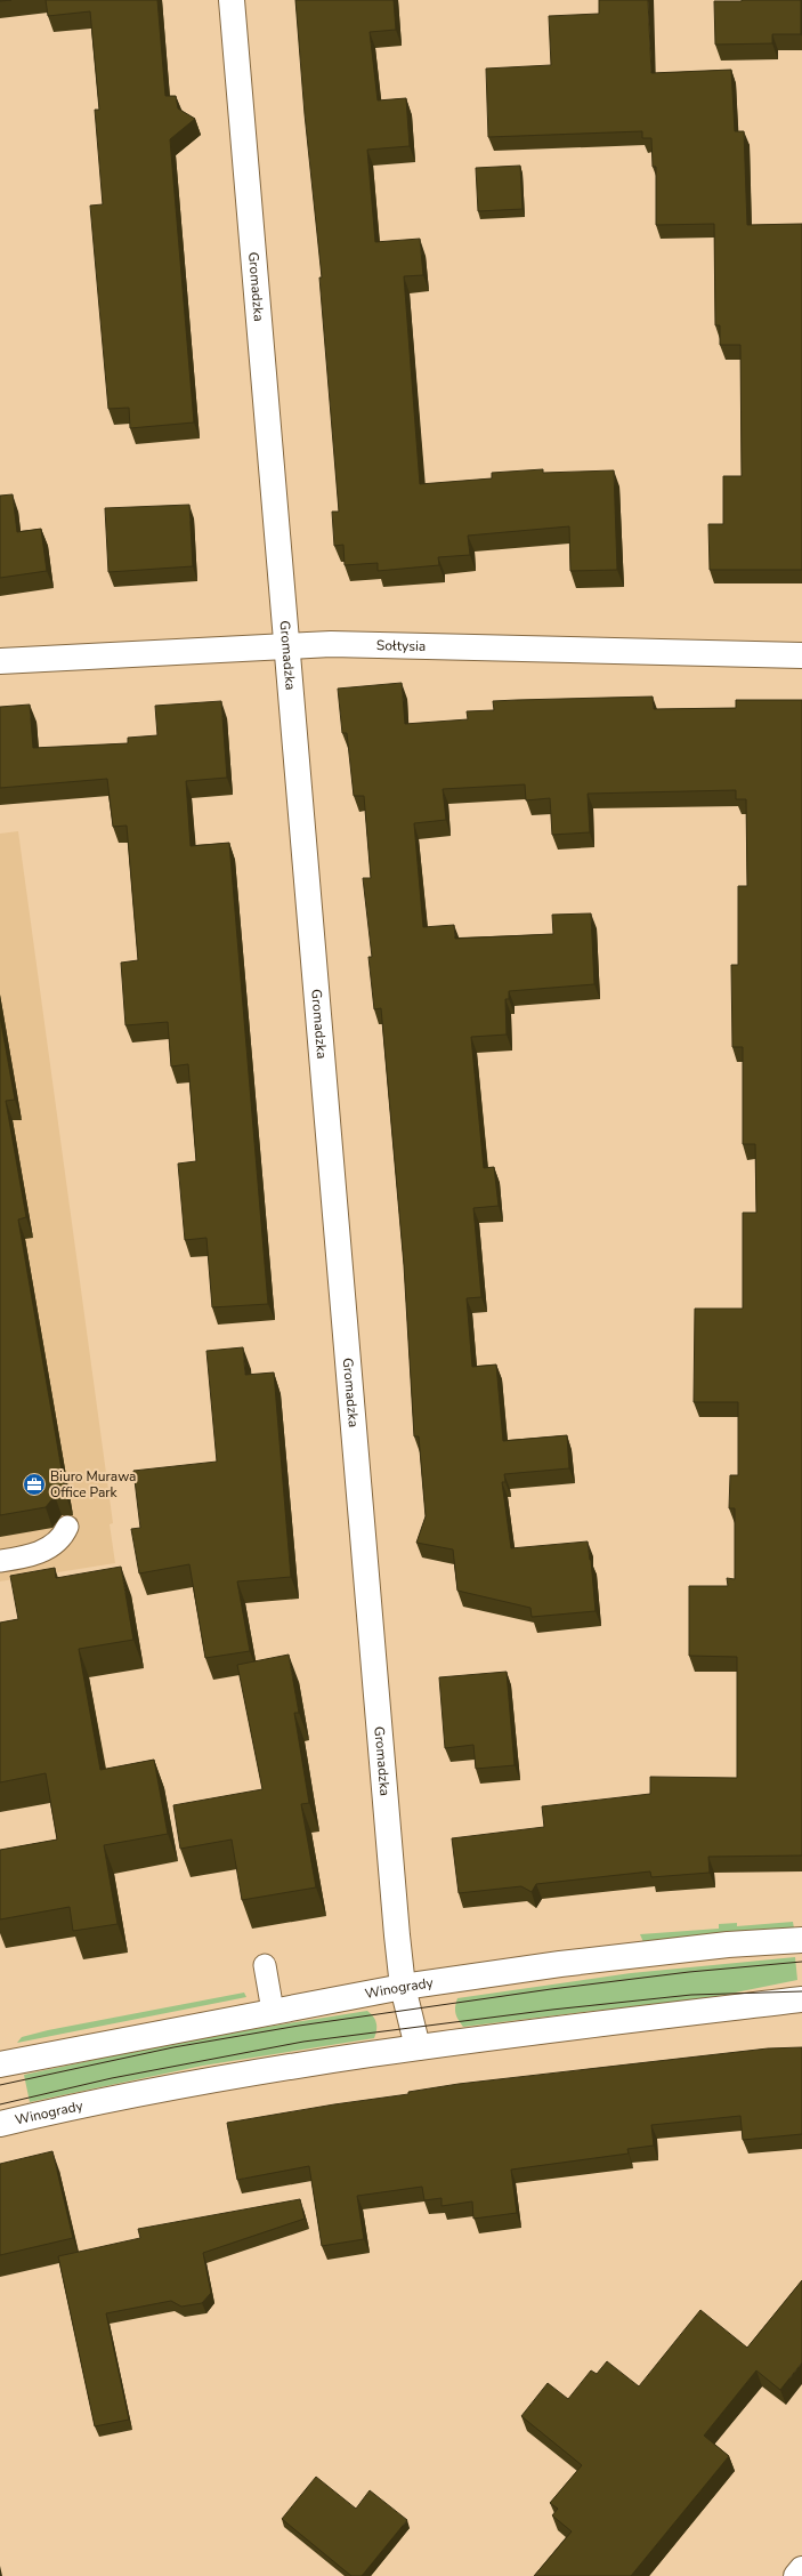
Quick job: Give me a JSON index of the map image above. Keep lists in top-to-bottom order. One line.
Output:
{"streets":{"street":["Gromadzka","Sołtysia","Winogrady"]},"crossings":[["Gromadzka","Sołtysia"],["Gromadzka","Winogrady"]],"places":{"office":["Biuro Murawa Office Park"]}}
